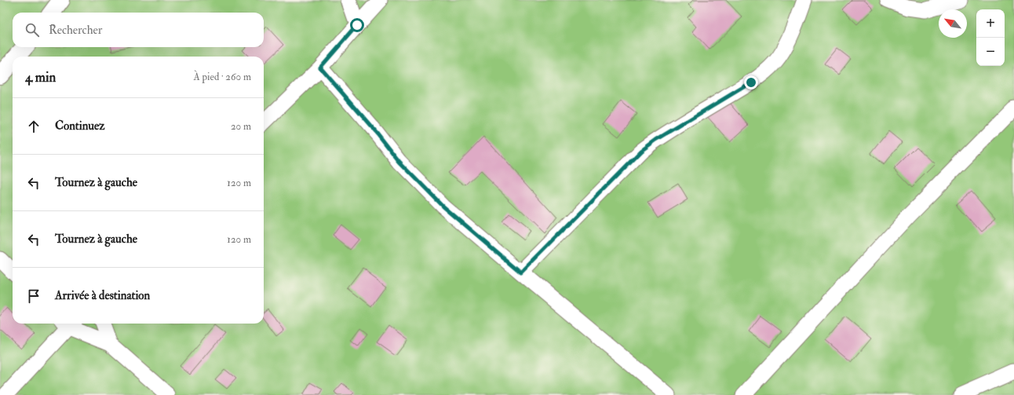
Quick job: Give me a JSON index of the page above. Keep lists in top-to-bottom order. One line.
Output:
{"north":"top left","page":{"map_buttons":["+","−"],"search":"Rechercher","heading":["4 min","À pied · 260 m"],"list":[["Continuez","20 m"],["Tournez à gauche","120 m"],["Tournez à gauche","120 m"],"Arrivée à destination"]}}
